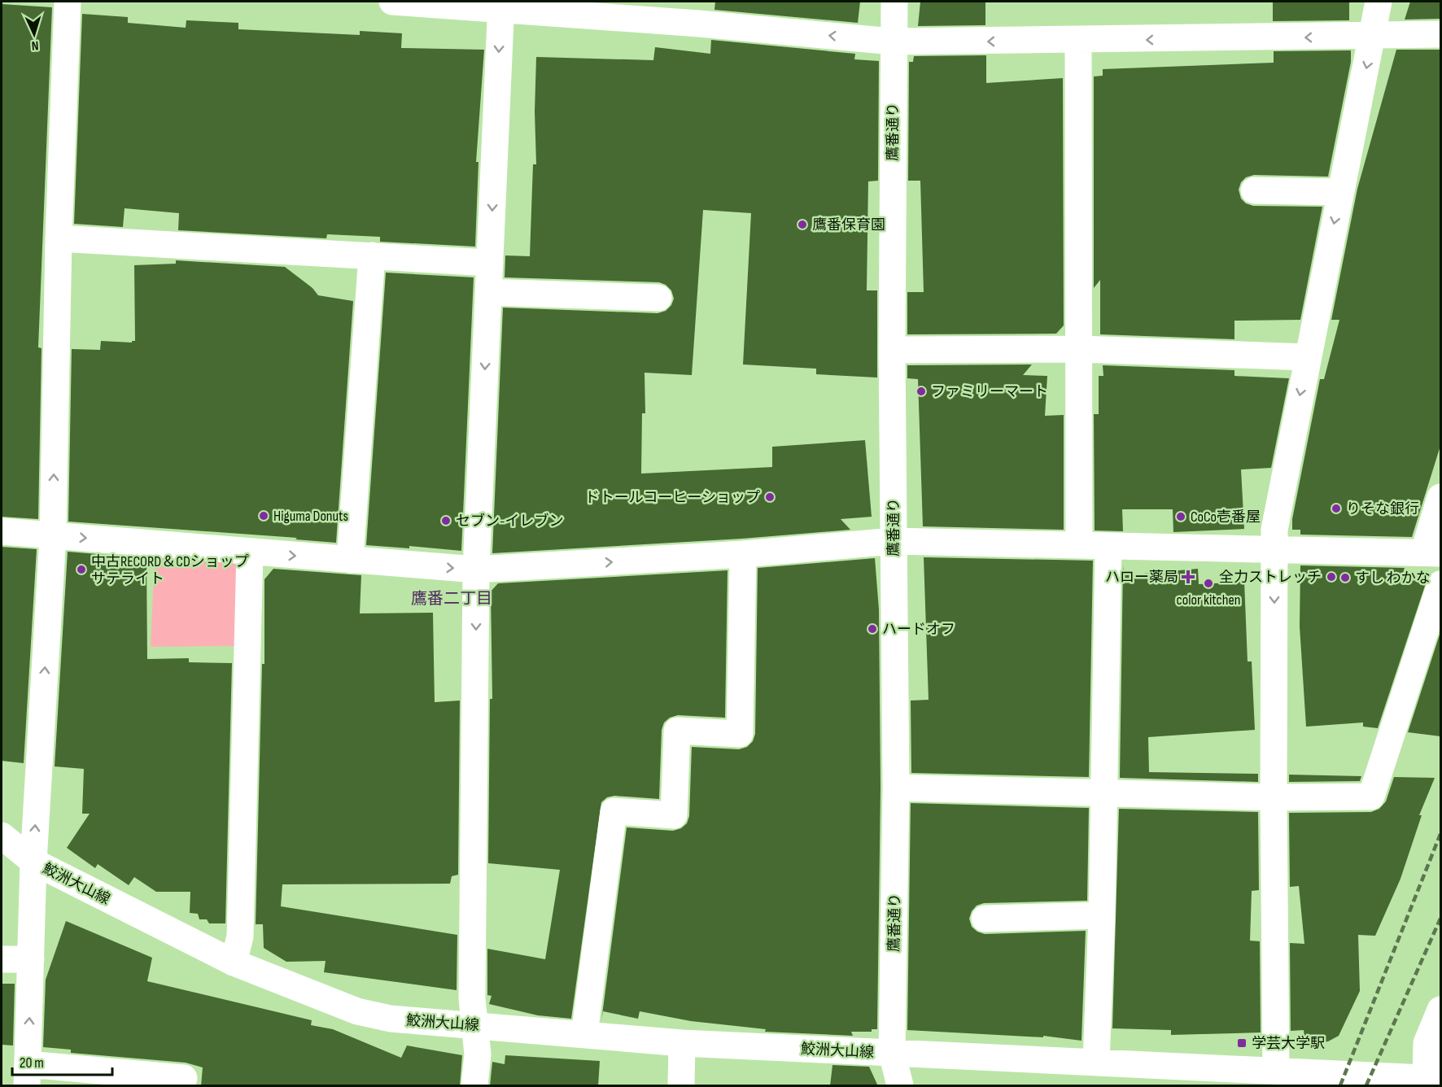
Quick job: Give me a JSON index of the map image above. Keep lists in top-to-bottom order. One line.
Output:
{"streets":{"street":["鷹番通り","鮫洲大山線"]},"crossings":[["鷹番通り","鮫洲大山線"]],"districts":["鷹番二丁目"],"places":{"other":["鷹番保育園","ファミリーマート","ドトールコーヒーショップ","りそな銀行","Higuma Donuts","CoCo壱番屋","セブン-イレブン","中古RECORD＆CDショップ サテライト","全力ストレッチ","すし わかな","color kitchen","ハードオフ"],"health":["ハロー薬局"],"transit":["学芸大学駅"]},"scale_bar":"20 m","north":"bottom"}
